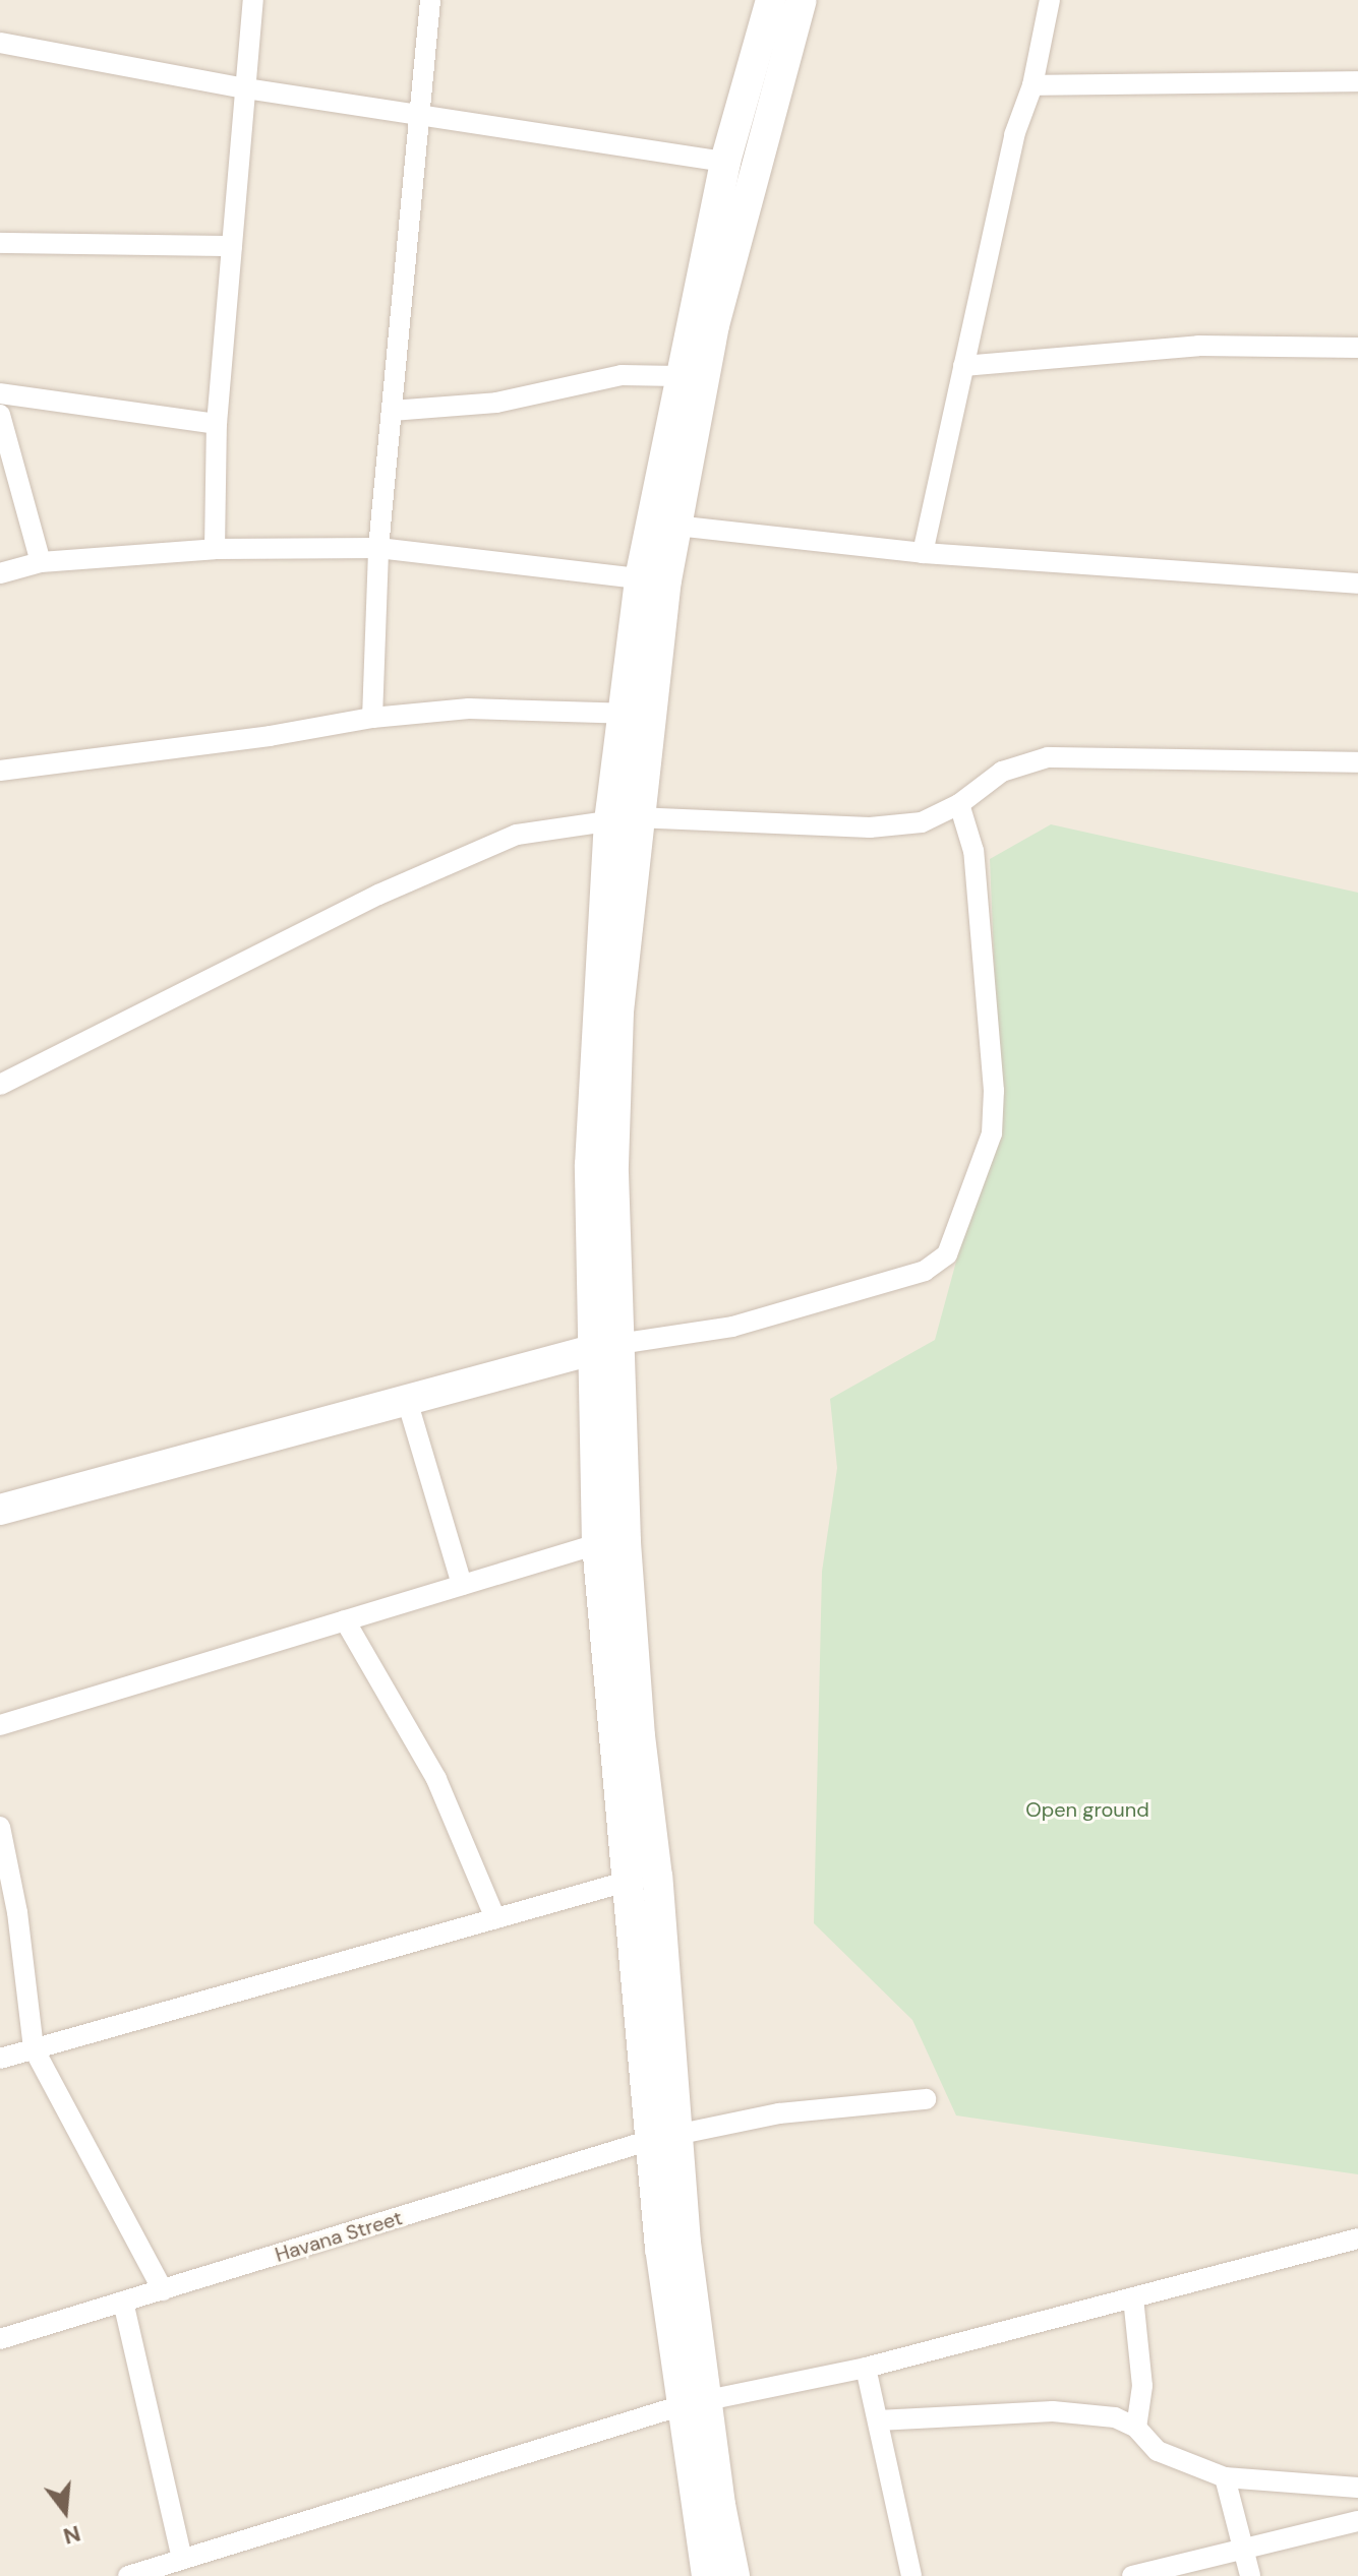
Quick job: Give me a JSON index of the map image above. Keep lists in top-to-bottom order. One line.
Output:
{"streets":{"street":["Havana Street"]},"parks":["Open ground"],"north":"bottom"}
